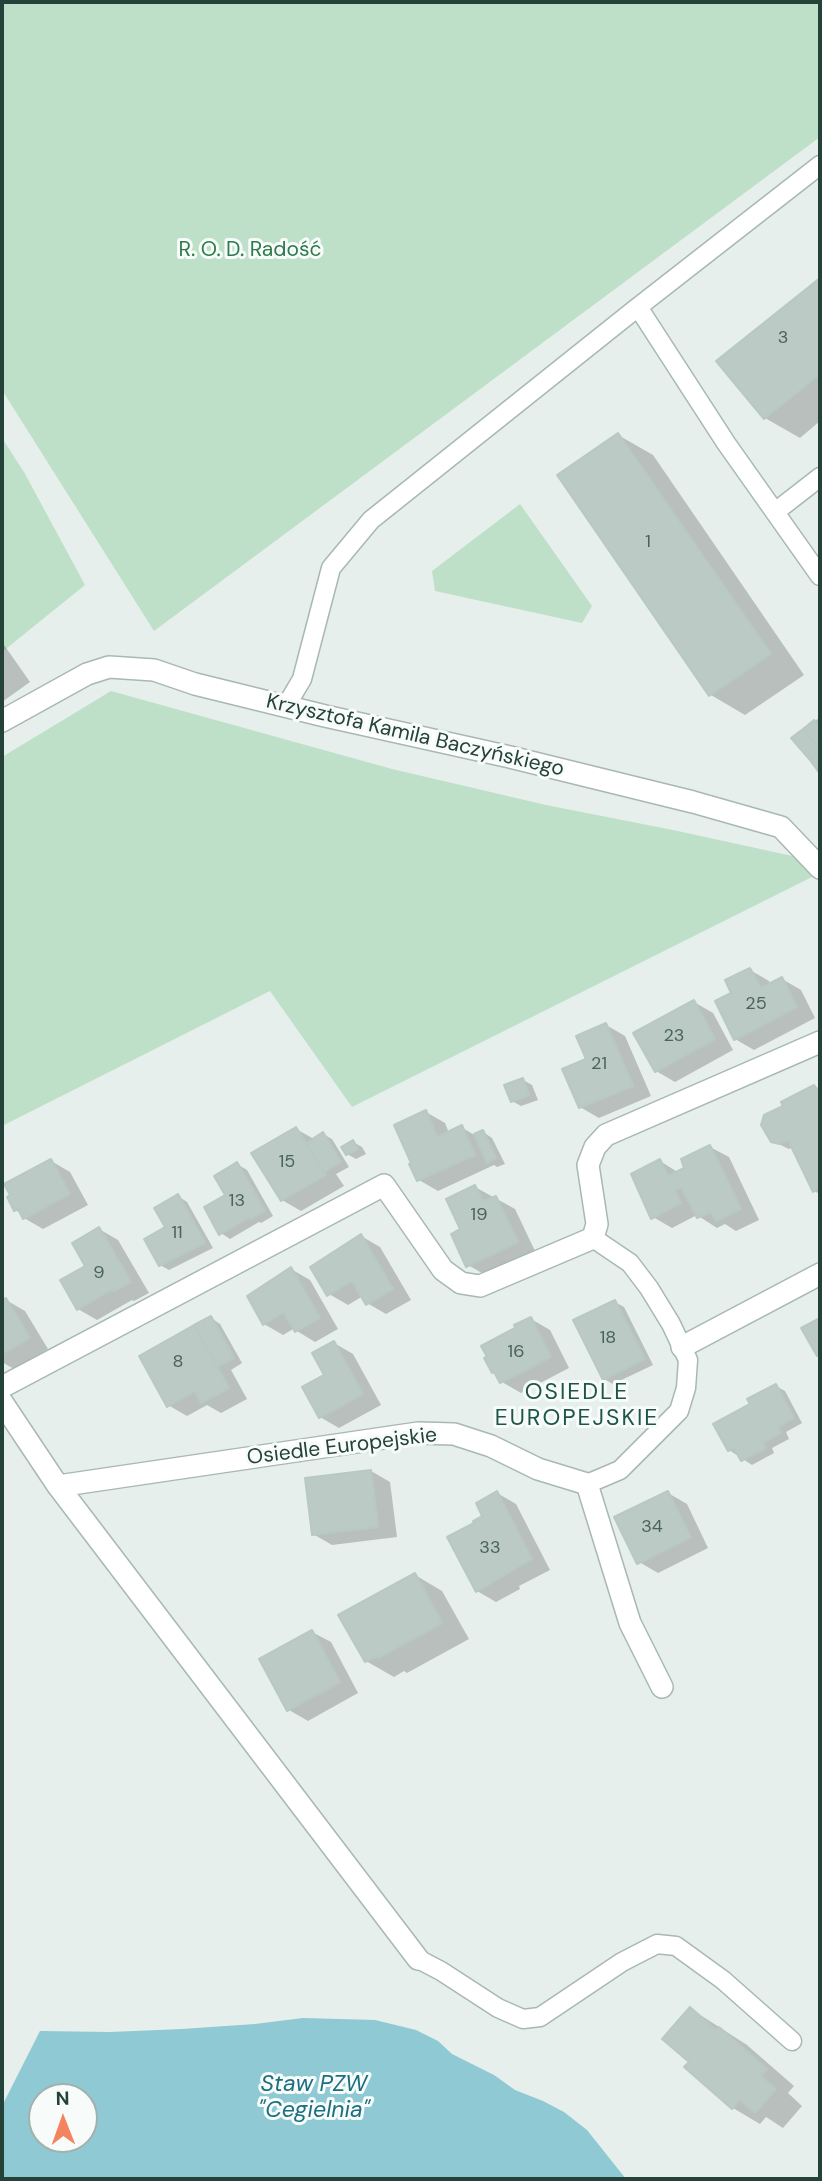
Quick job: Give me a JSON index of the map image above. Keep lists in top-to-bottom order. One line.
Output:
{"streets":{"street":["Krzysztofa Kamila Baczyńskiego","Osiedle Europejskie"]},"districts":["OSIEDLE EUROPEJSKIE"],"water":["Staw PZW \"Cegielnia\""],"parks":["R. O. D. Radość"],"house_numbers":["3","1","25","23","21","15","13","19","11","9","18","16","8","34","33"],"north":"top"}
